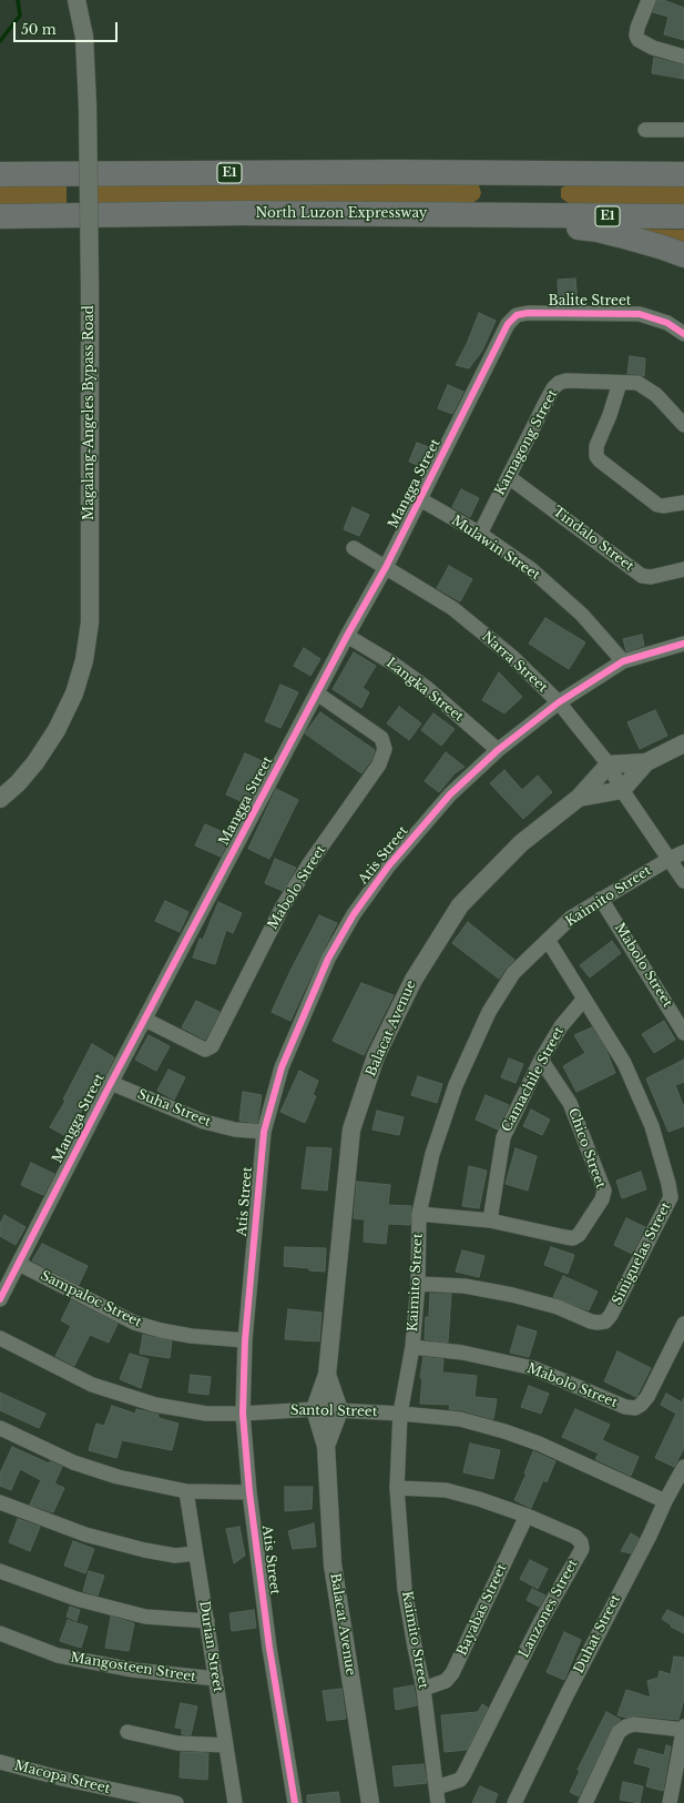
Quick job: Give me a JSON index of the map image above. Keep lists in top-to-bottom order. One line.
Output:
{"streets":{"highway":["E1","North Luzon Expressway"],"street":["Balite Street","Magalang-Angeles Bypass Road","Kamagong Street","Mangga Street","Tindalo Street","Mulawin Street","Narra Street","Langka Street","Atis Street","Mabolo Street","Kaimito Street","Balacat Avenue","Camachile Street","Suha Street","Chico Street","Siniguelas Street","Sampaloc Street","Santol Street","Lanzones Street","Bayabas Street","Duhat Street","Durian Street","Mangosteen Street","Macopa Street"]},"crossings":[["Balite Street","Mangga Street"],["Kamagong Street","Tindalo Street"],["Kamagong Street","Mulawin Street"],["Mangga Street","Mulawin Street"],["Mangga Street","Narra Street"],["Mangga Street","Langka Street"],["Mangga Street","Mabolo Street"],["Mangga Street","Suha Street"],["Mangga Street","Sampaloc Street"],["Mulawin Street","Atis Street"],["Narra Street","Atis Street"],["Narra Street","Kaimito Street"],["Narra Street","Balacat Avenue"],["Langka Street","Atis Street"],["Atis Street","Suha Street"],["Atis Street","Sampaloc Street"],["Atis Street","Santol Street"],["Mabolo Street","Kaimito Street"],["Kaimito Street","Chico Street"],["Kaimito Street","Siniguelas Street"],["Kaimito Street","Santol Street"],["Kaimito Street","Lanzones Street"],["Kaimito Street","Bayabas Street"],["Balacat Avenue","Santol Street"],["Camachile Street","Chico Street"],["Camachile Street","Siniguelas Street"],["Santol Street","Duhat Street"],["Lanzones Street","Bayabas Street"],["Durian Street","Mangosteen Street"]],"scale_bar":"50 m"}
